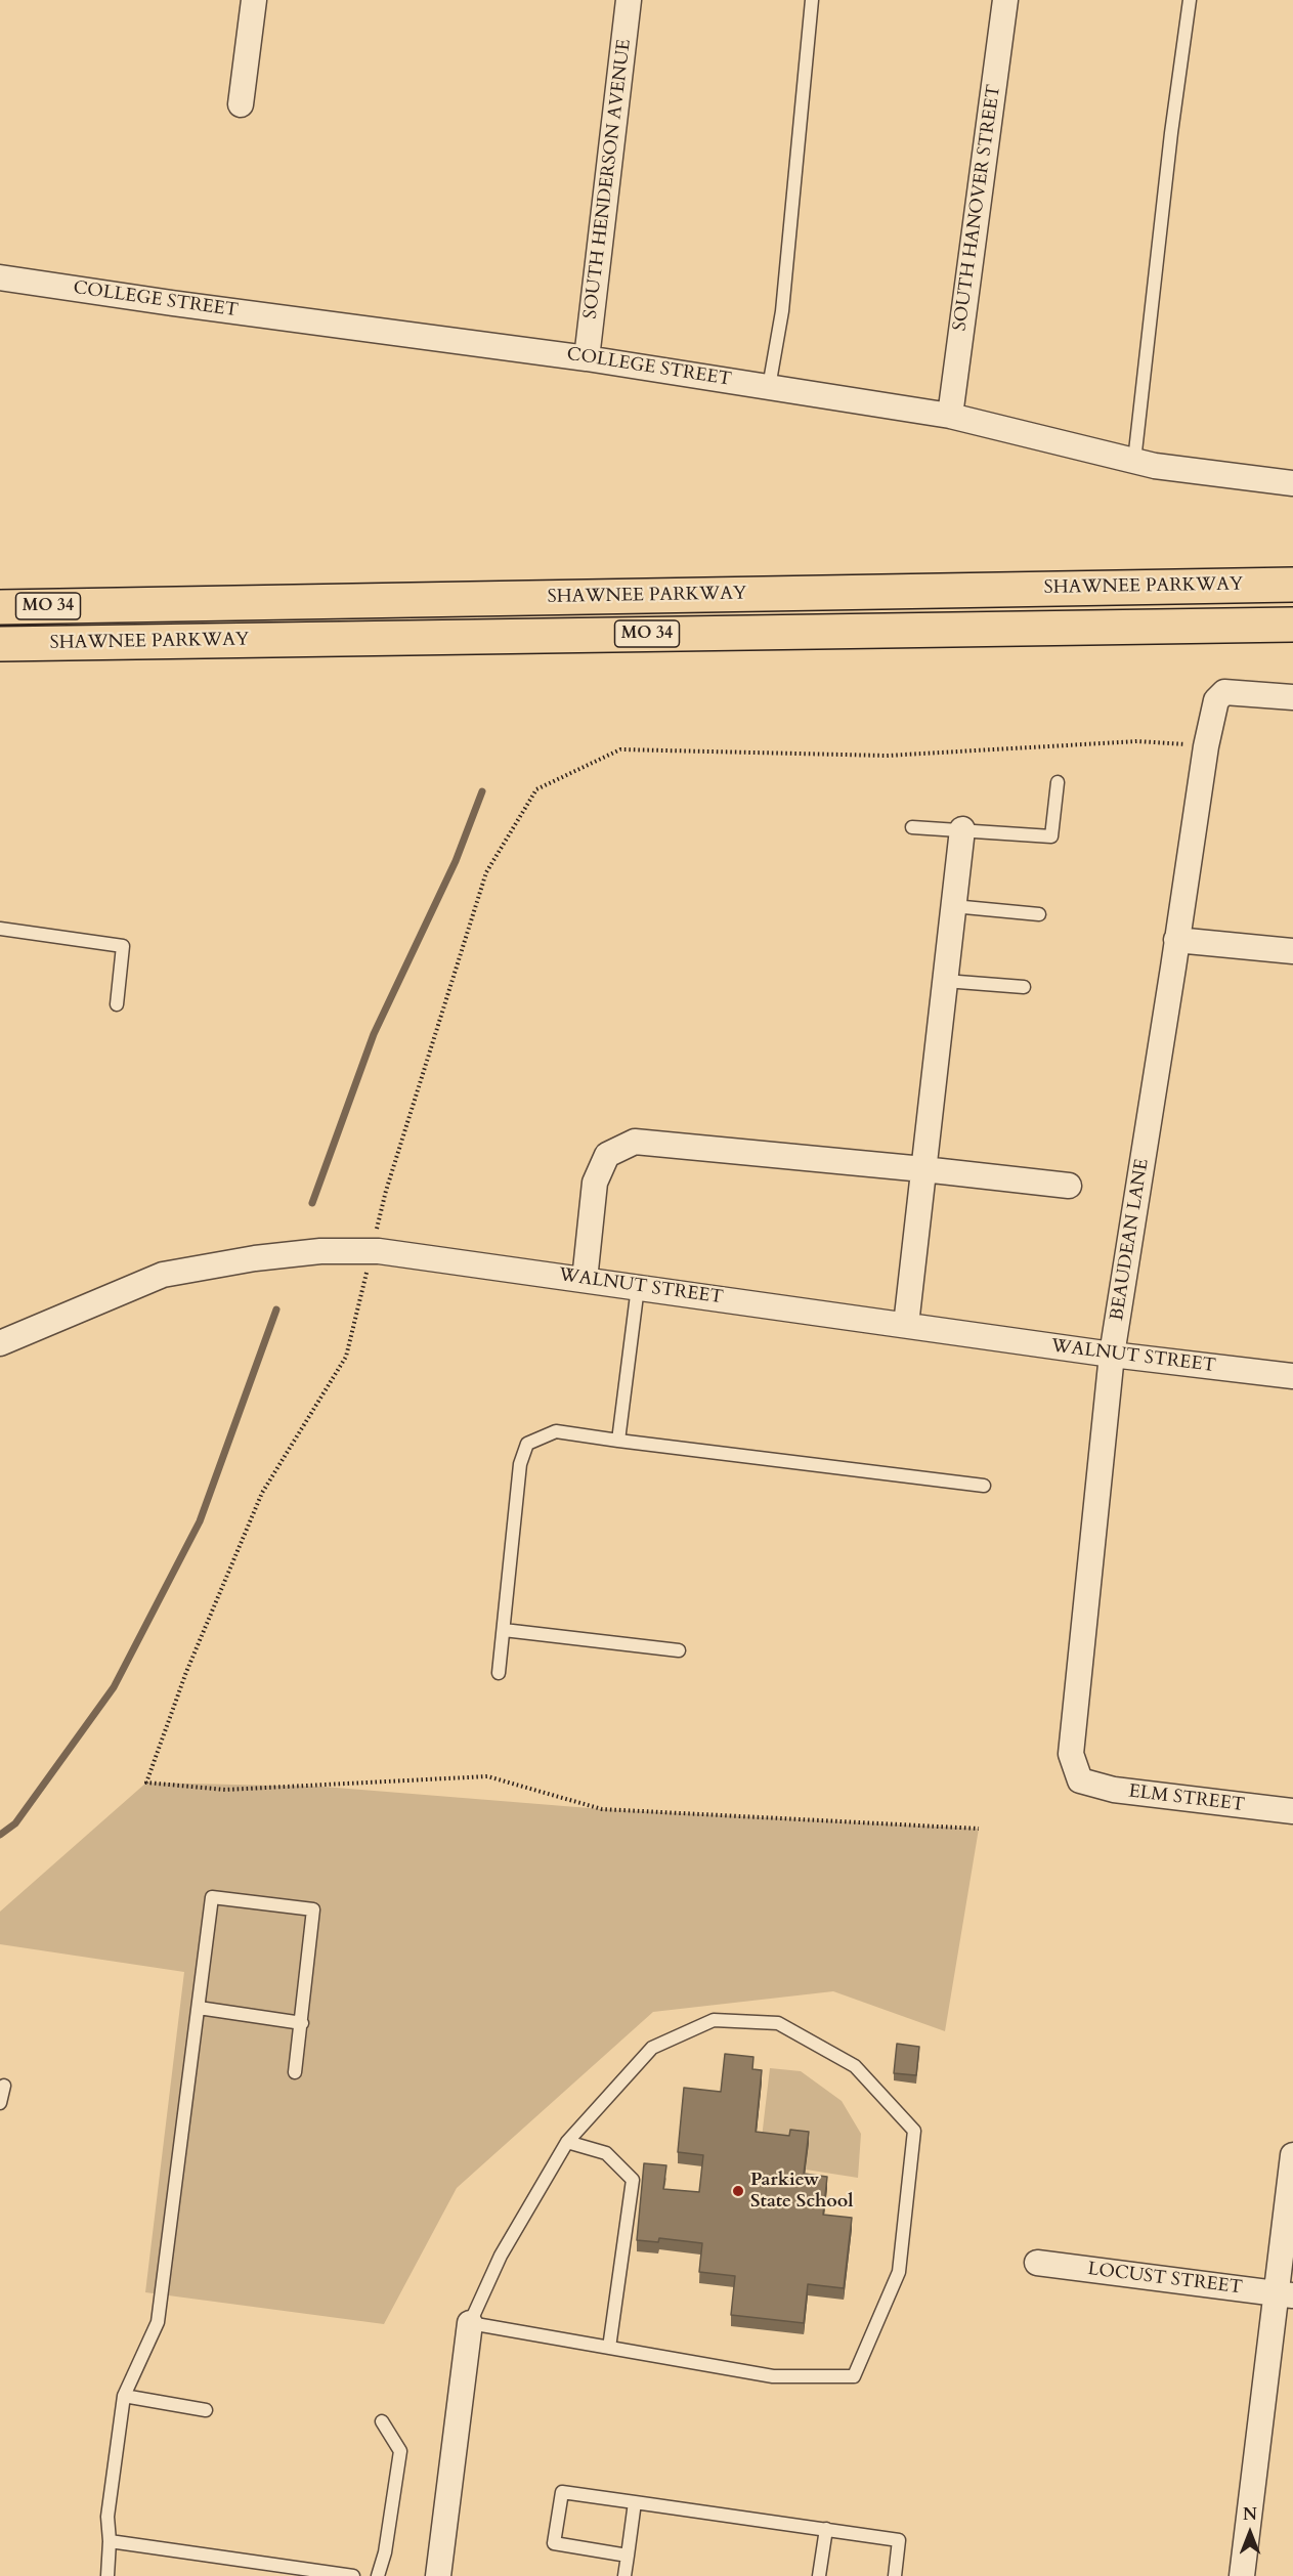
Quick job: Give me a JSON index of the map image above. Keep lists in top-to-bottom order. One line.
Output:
{"streets":{"highway":["SHAWNEE PARKWAY","MO 34"],"street":["SOUTH HENDERSON AVENUE","SOUTH HANOVER STREET","COLLEGE STREET","BEAUDEAN LANE","WALNUT STREET","ELM STREET","LOCUST STREET"]},"crossings":[["SOUTH HENDERSON AVENUE","COLLEGE STREET"],["SOUTH HANOVER STREET","COLLEGE STREET"],["BEAUDEAN LANE","WALNUT STREET"],["BEAUDEAN LANE","ELM STREET"]],"places":["Parkiew State School"],"north":"top"}
